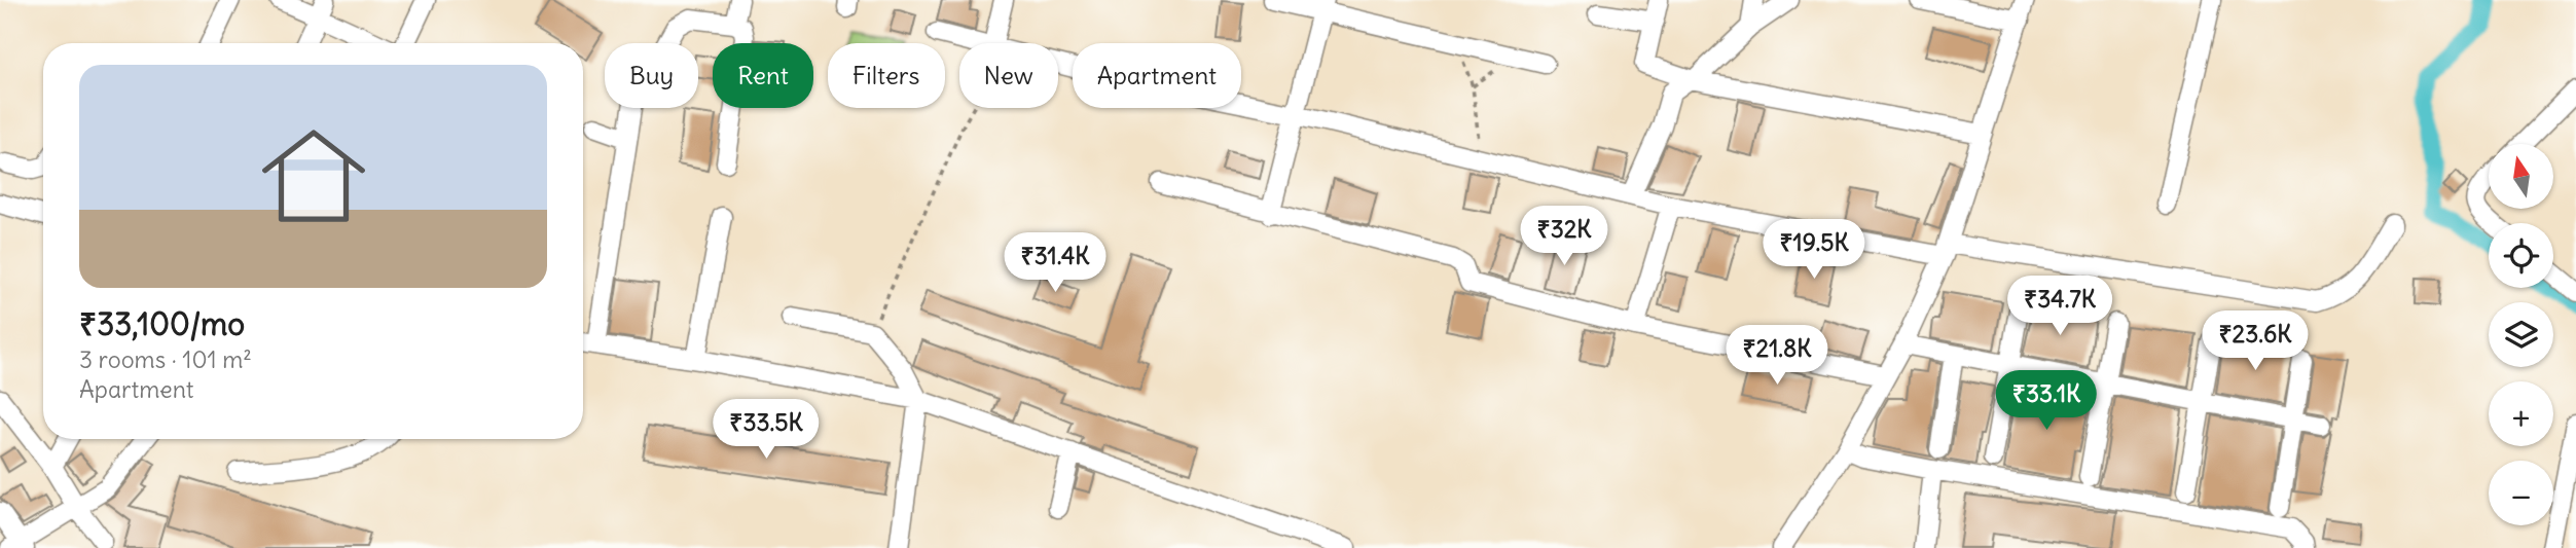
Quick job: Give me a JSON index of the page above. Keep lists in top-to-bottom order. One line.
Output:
{"north":"top","page":{"chip":["Buy","Rent","Filters","New","Apartment"],"list":[{"name":"₹33,100/mo","note":"3 rooms · 101 m² · Apartment"}],"map_buttons":["+","−"],"price":["₹32K","₹19.5K","₹31.4K","₹34.7K","₹23.6K","₹21.8K","₹33.1K","₹33.5K"]}}
